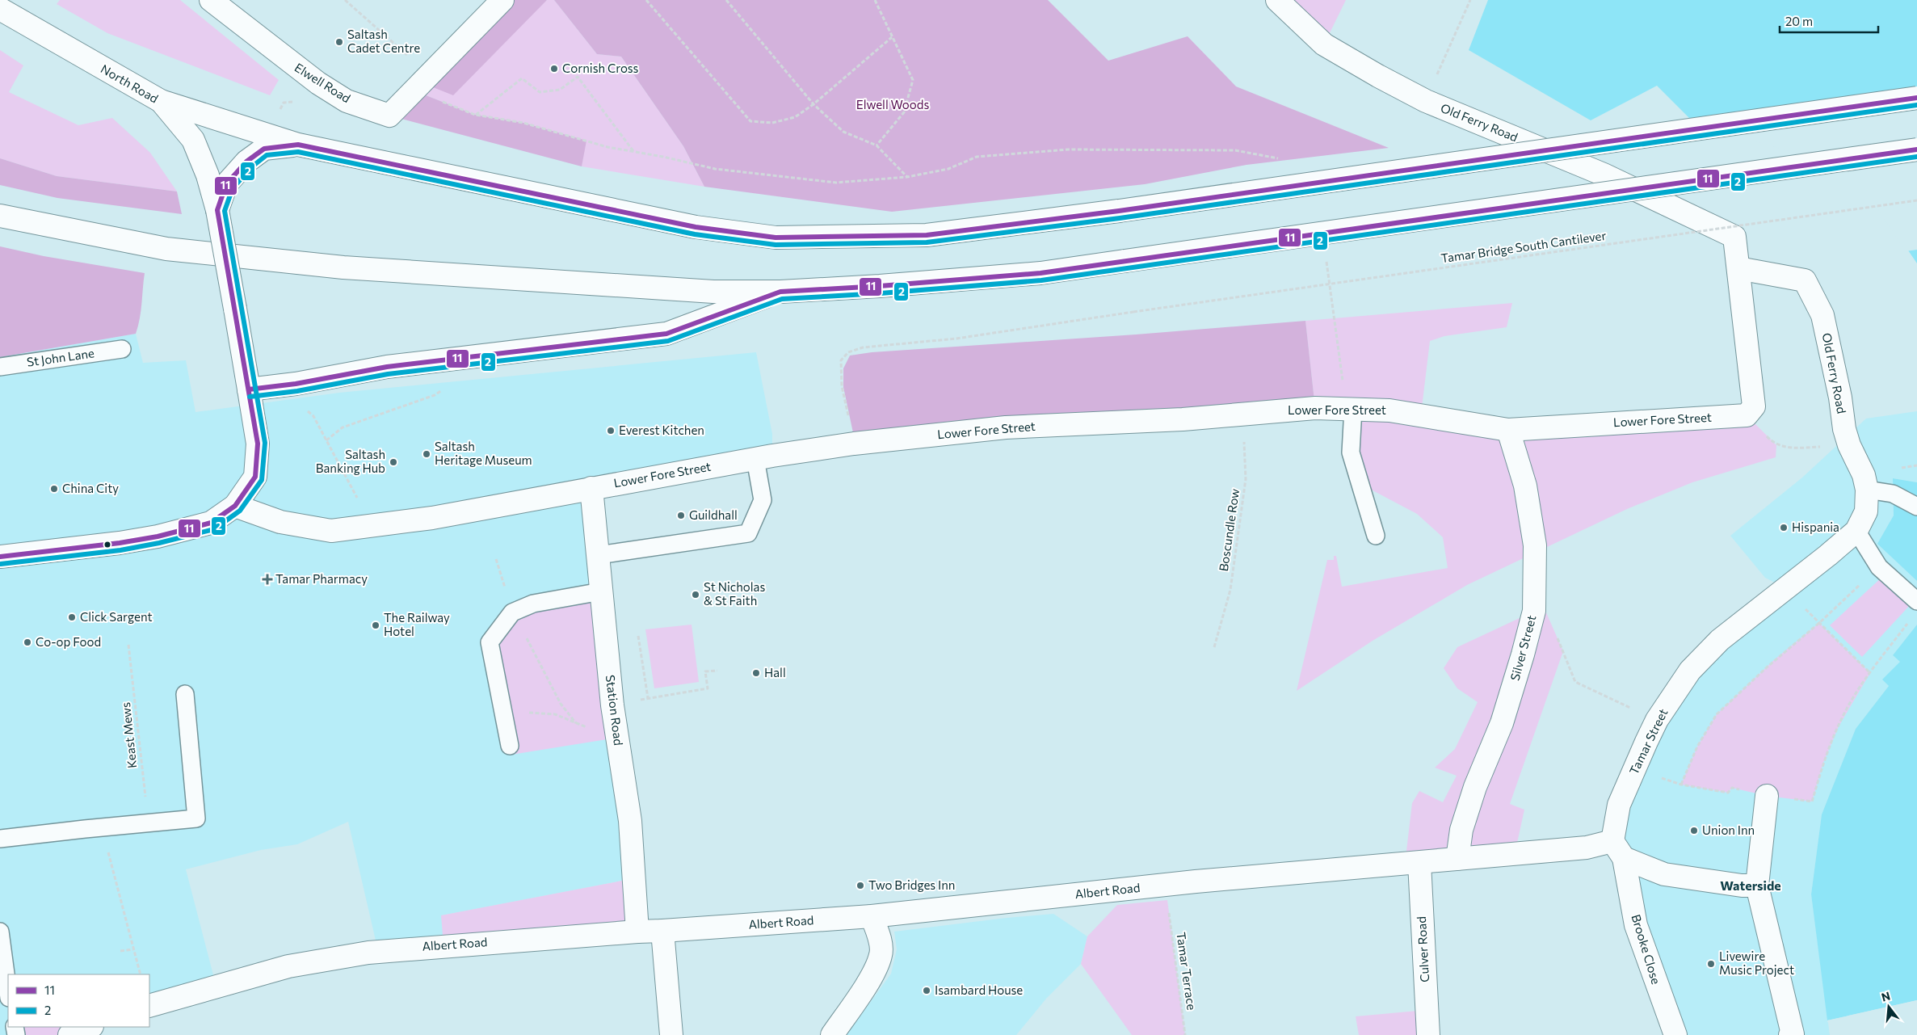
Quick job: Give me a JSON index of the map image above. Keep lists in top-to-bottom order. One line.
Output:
{"streets":{"main road":["Elwell Road","North Road","Old Ferry Road","Lower Fore Street","Silver Street","Station Road","Tamar Street","Albert Road","Culver Road","Brooke Close"],"lane":["St John Lane"],"path":["Tamar Bridge South Cantilever","Boscundle Row","Keast Mews","Tamar Terrace"]},"crossings":[["North Road","Lower Fore Street"],["Old Ferry Road","Lower Fore Street"],["Old Ferry Road","Tamar Street"],["Tamar Bridge South Cantilever","Lower Fore Street"],["Lower Fore Street","Boscundle Row"],["Lower Fore Street","Silver Street"],["Lower Fore Street","Station Road"],["Station Road","Albert Road"],["Tamar Street","Brooke Close"],["Albert Road","Culver Road"]],"districts":["Waterside"],"parks":["Elwell Woods"],"places":{"other":["Saltash Cadet Centre","Cornish Cross","Everest Kitchen","Saltash Heritage Museum","Saltash Banking Hub","China City","Guildhall","Hispania","St Nicholas & St Faith","Click Sargent","The Railway Hotel","Co-op Food","Hall","Union Inn","Two Bridges Inn","Livewire Music Project","Isambard House"],"health":["Tamar Pharmacy"]},"lines":["transit line 11","transit line 2"],"legend":["11","2"],"scale_bar":"20 m","north":"top"}
